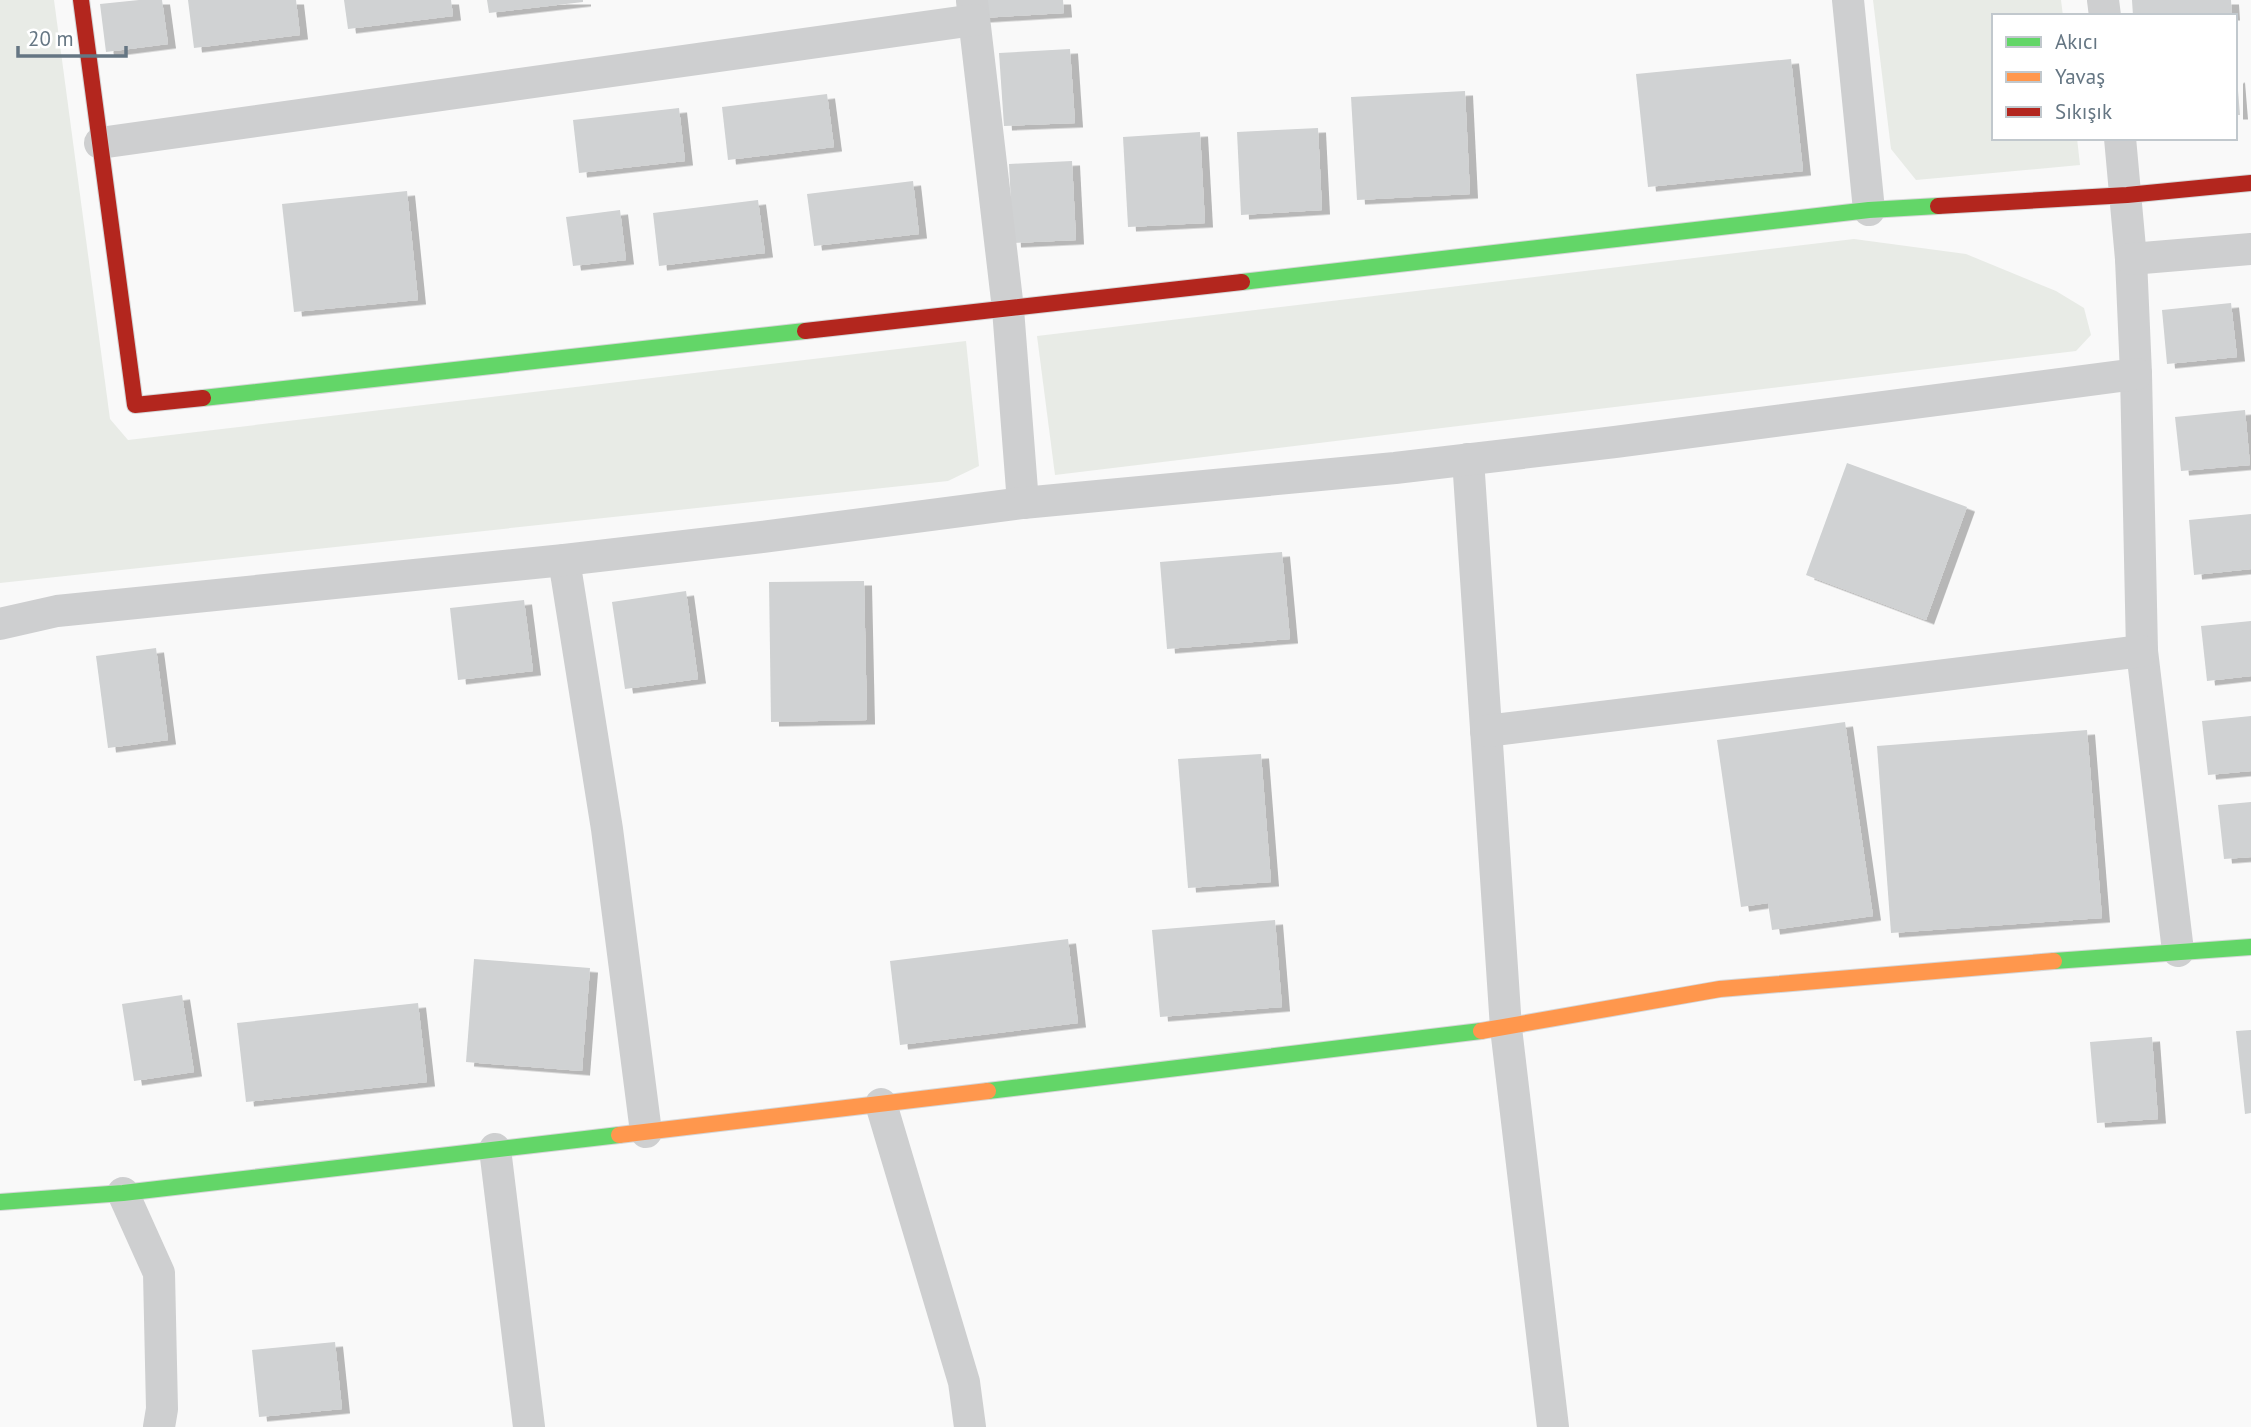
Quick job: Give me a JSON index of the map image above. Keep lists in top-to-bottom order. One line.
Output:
{"legend":["Akıcı","Yavaş","Sıkışık"],"scale_bar":"20 m"}
